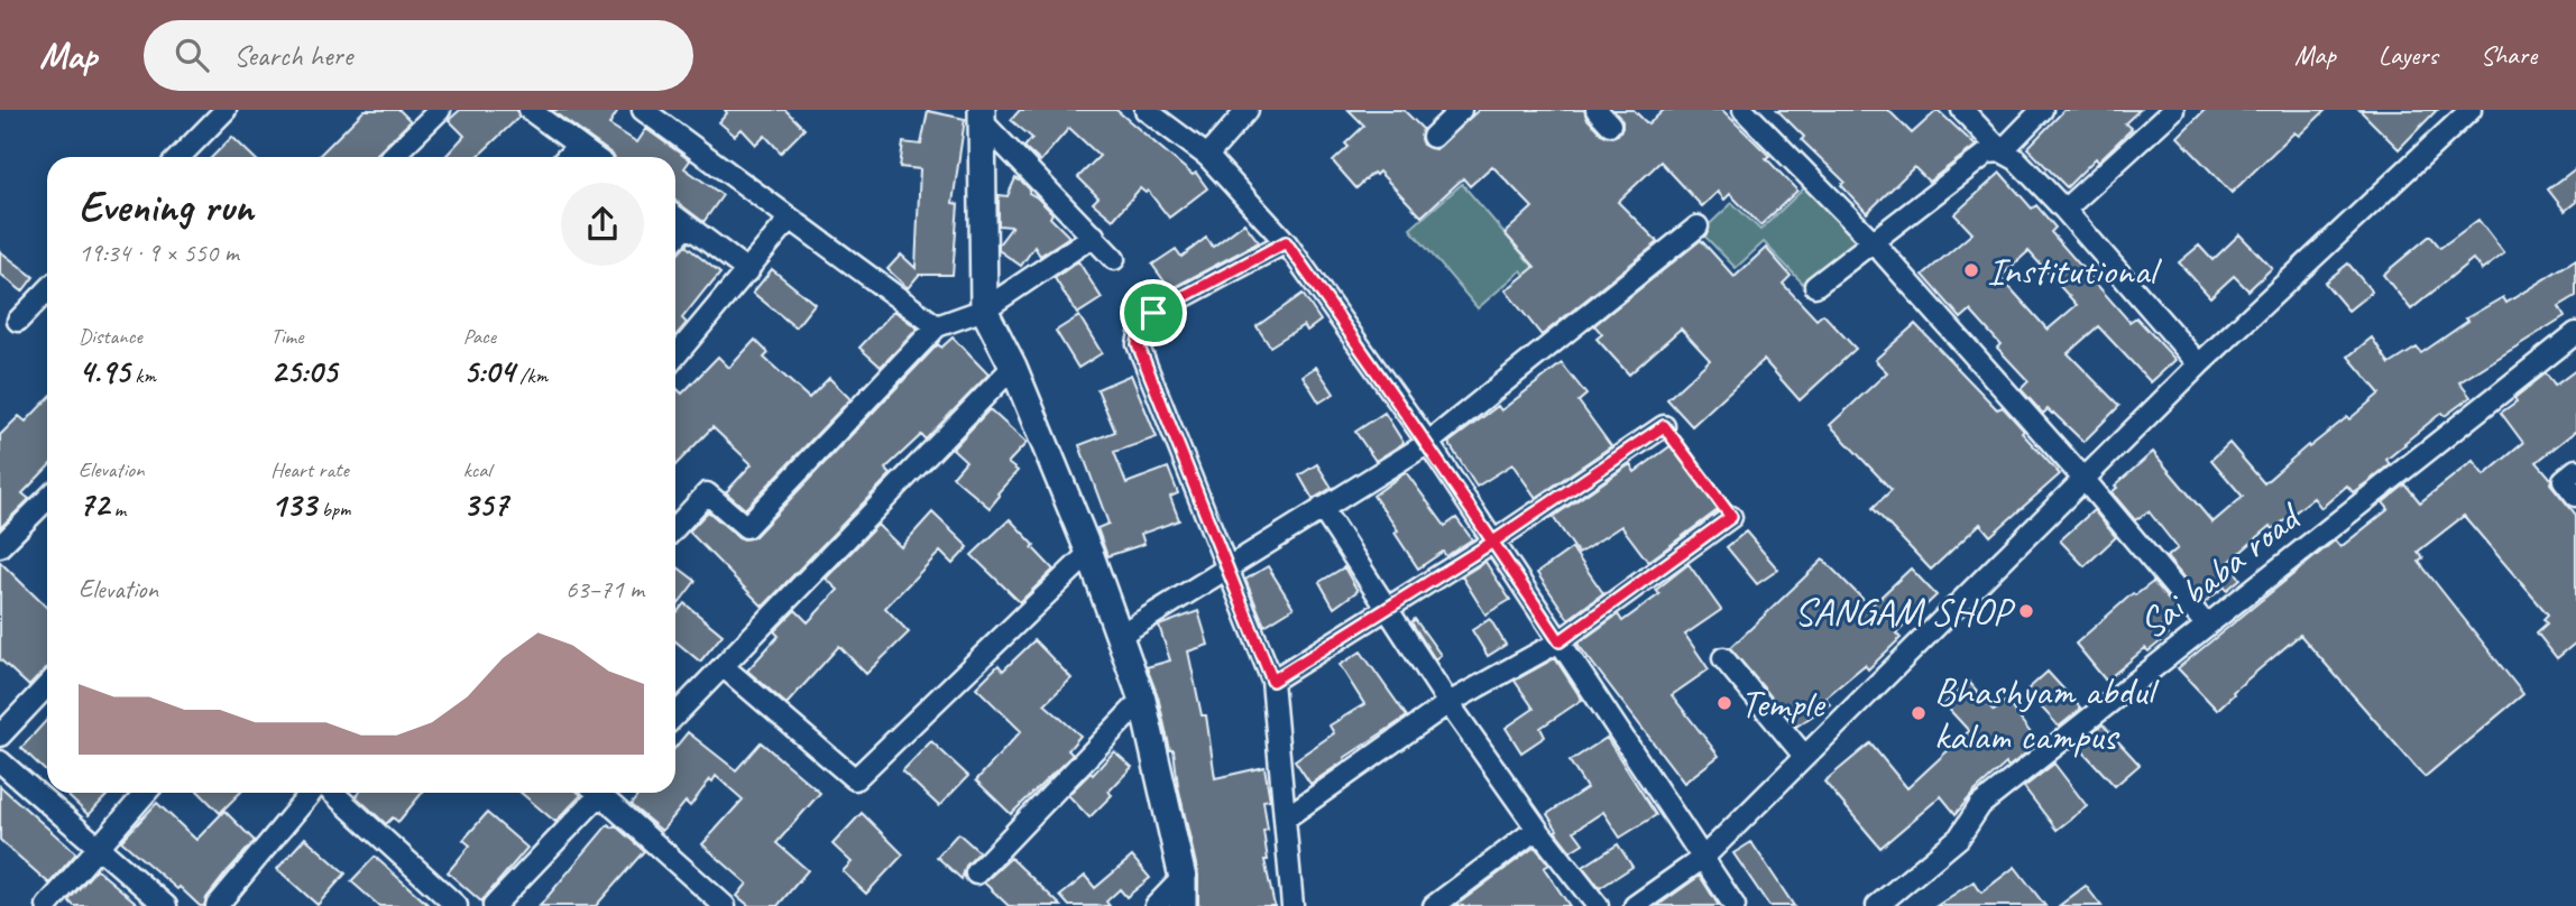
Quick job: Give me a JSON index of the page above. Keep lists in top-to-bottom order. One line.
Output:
{"streets":{"street":["Sai baba road"]},"places":["Institutional","SANGAM SHOP","Temple","Bhashyam abdul kalam campus"],"page":{"header":"Map","search":"Search here","nav":["Map","Layers","Share"],"heading":["Evening run","19:34 · 9 × 550 m"],"stats":[["Distance","4.95 km"],["Time","25:05"],["Pace","5:04 /km"],["Elevation","72 m"],["Heart rate","133 bpm"],["kcal","357"]],"chart":["Elevation","63–71 m"]}}
